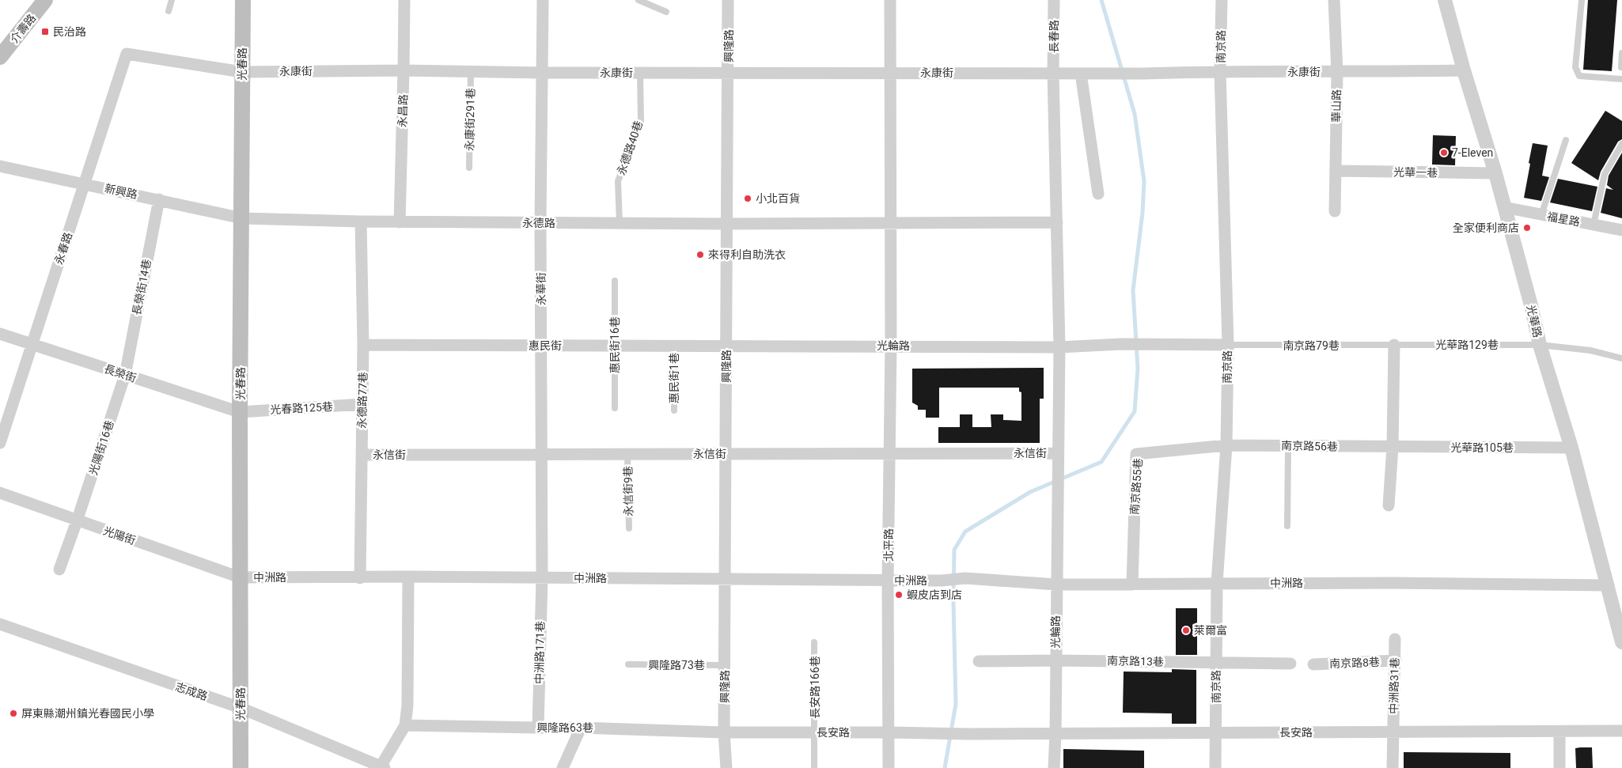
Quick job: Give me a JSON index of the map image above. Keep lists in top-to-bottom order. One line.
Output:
{"streets":{"main road":["介壽路","光春路"],"street":["長春路","興隆路","南京路","永康街","華山路","永昌路","光華一巷","新興路","福星路","永德路","永春路","長榮街14巷","永華街","光華路","惠民街","光輪路","長榮街","永德路77巷","光春路125巷","南京路56巷","光陽街16巷","光華路105巷","永信街","南京路55巷","光陽街","北平路","中洲路","中洲路171巷","南京路13巷","南京路8巷","中洲路31巷","志成路","興隆路63巷","長安路"],"lane":["永康街291巷","永德路40巷","惠民街16巷","光華路129巷","南京路79巷","惠民街1巷","永信街9巷","興隆路73巷","長安路166巷"]},"crossings":[["長春路","永康街"],["長春路","永德路"],["長春路","光輪路"],["興隆路","永康街"],["興隆路","永德路"],["興隆路","惠民街"],["興隆路","光輪路"],["興隆路","永信街"],["興隆路","中洲路"],["興隆路","興隆路73巷"],["興隆路","興隆路63巷"],["興隆路","長安路"],["南京路","永康街"],["南京路","光輪路"],["南京路","南京路79巷"],["南京路","南京路56巷"],["南京路","南京路55巷"],["南京路","中洲路"],["南京路","南京路13巷"],["南京路","長安路"],["光春路","永康街"],["光春路","新興路"],["光春路","永德路"],["光春路","長榮街"],["光春路","光春路125巷"],["光春路","光陽街"],["光春路","中洲路"],["光春路","志成路"],["永康街","華山路"],["永康街","永昌路"],["永康街","永康街291巷"],["永康街","永德路40巷"],["永康街","永春路"],["永康街","永華街"],["永康街","光華路"],["永康街","北平路"],["華山路","光華一巷"],["永昌路","永德路"],["永德路40巷","永德路"],["光華一巷","光華路"],["新興路","永德路"],["新興路","永春路"],["新興路","長榮街14巷"],["福星路","光華路"],["永德路","永華街"],["永德路","永德路77巷"],["永德路","北平路"],["永春路","長榮街"],["長榮街14巷","長榮街"],["長榮街14巷","光陽街16巷"],["永華街","惠民街"],["永華街","永信街"],["永華街","中洲路"],["永華街","中洲路171巷"],["光華路","光華路129巷"],["光華路","光華路105巷"],["光華路","中洲路"],["惠民街16巷","惠民街"],["光華路129巷","南京路79巷"],["惠民街","光輪路"],["惠民街","惠民街1巷"],["惠民街","永德路77巷"],["光輪路","南京路79巷"],["光輪路","永信街"],["光輪路","北平路"],["光輪路","中洲路"],["光輪路","南京路13巷"],["光輪路","長安路"],["長榮街","光春路125巷"],["長榮街","光陽街16巷"],["永德路77巷","光春路125巷"],["永德路77巷","永信街"],["永德路77巷","中洲路"],["南京路56巷","光華路105巷"],["南京路56巷","南京路55巷"],["光陽街16巷","光陽街"],["永信街","永信街9巷"],["永信街","北平路"],["南京路55巷","中洲路"],["光陽街","中洲路"],["北平路","中洲路"],["北平路","長安路"],["中洲路","中洲路171巷"],["中洲路","志成路"],["中洲路171巷","興隆路63巷"],["南京路8巷","中洲路31巷"],["中洲路31巷","長安路"],["長安路166巷","長安路"],["志成路","興隆路63巷"],["興隆路63巷","長安路"]],"places":{"transit":["民治路"],"other":["7-Eleven","小北百貨","全家便利商店","來得利自助洗衣","蝦皮店到店","萊爾富","屏東縣潮州鎮光春國民小學"]}}
